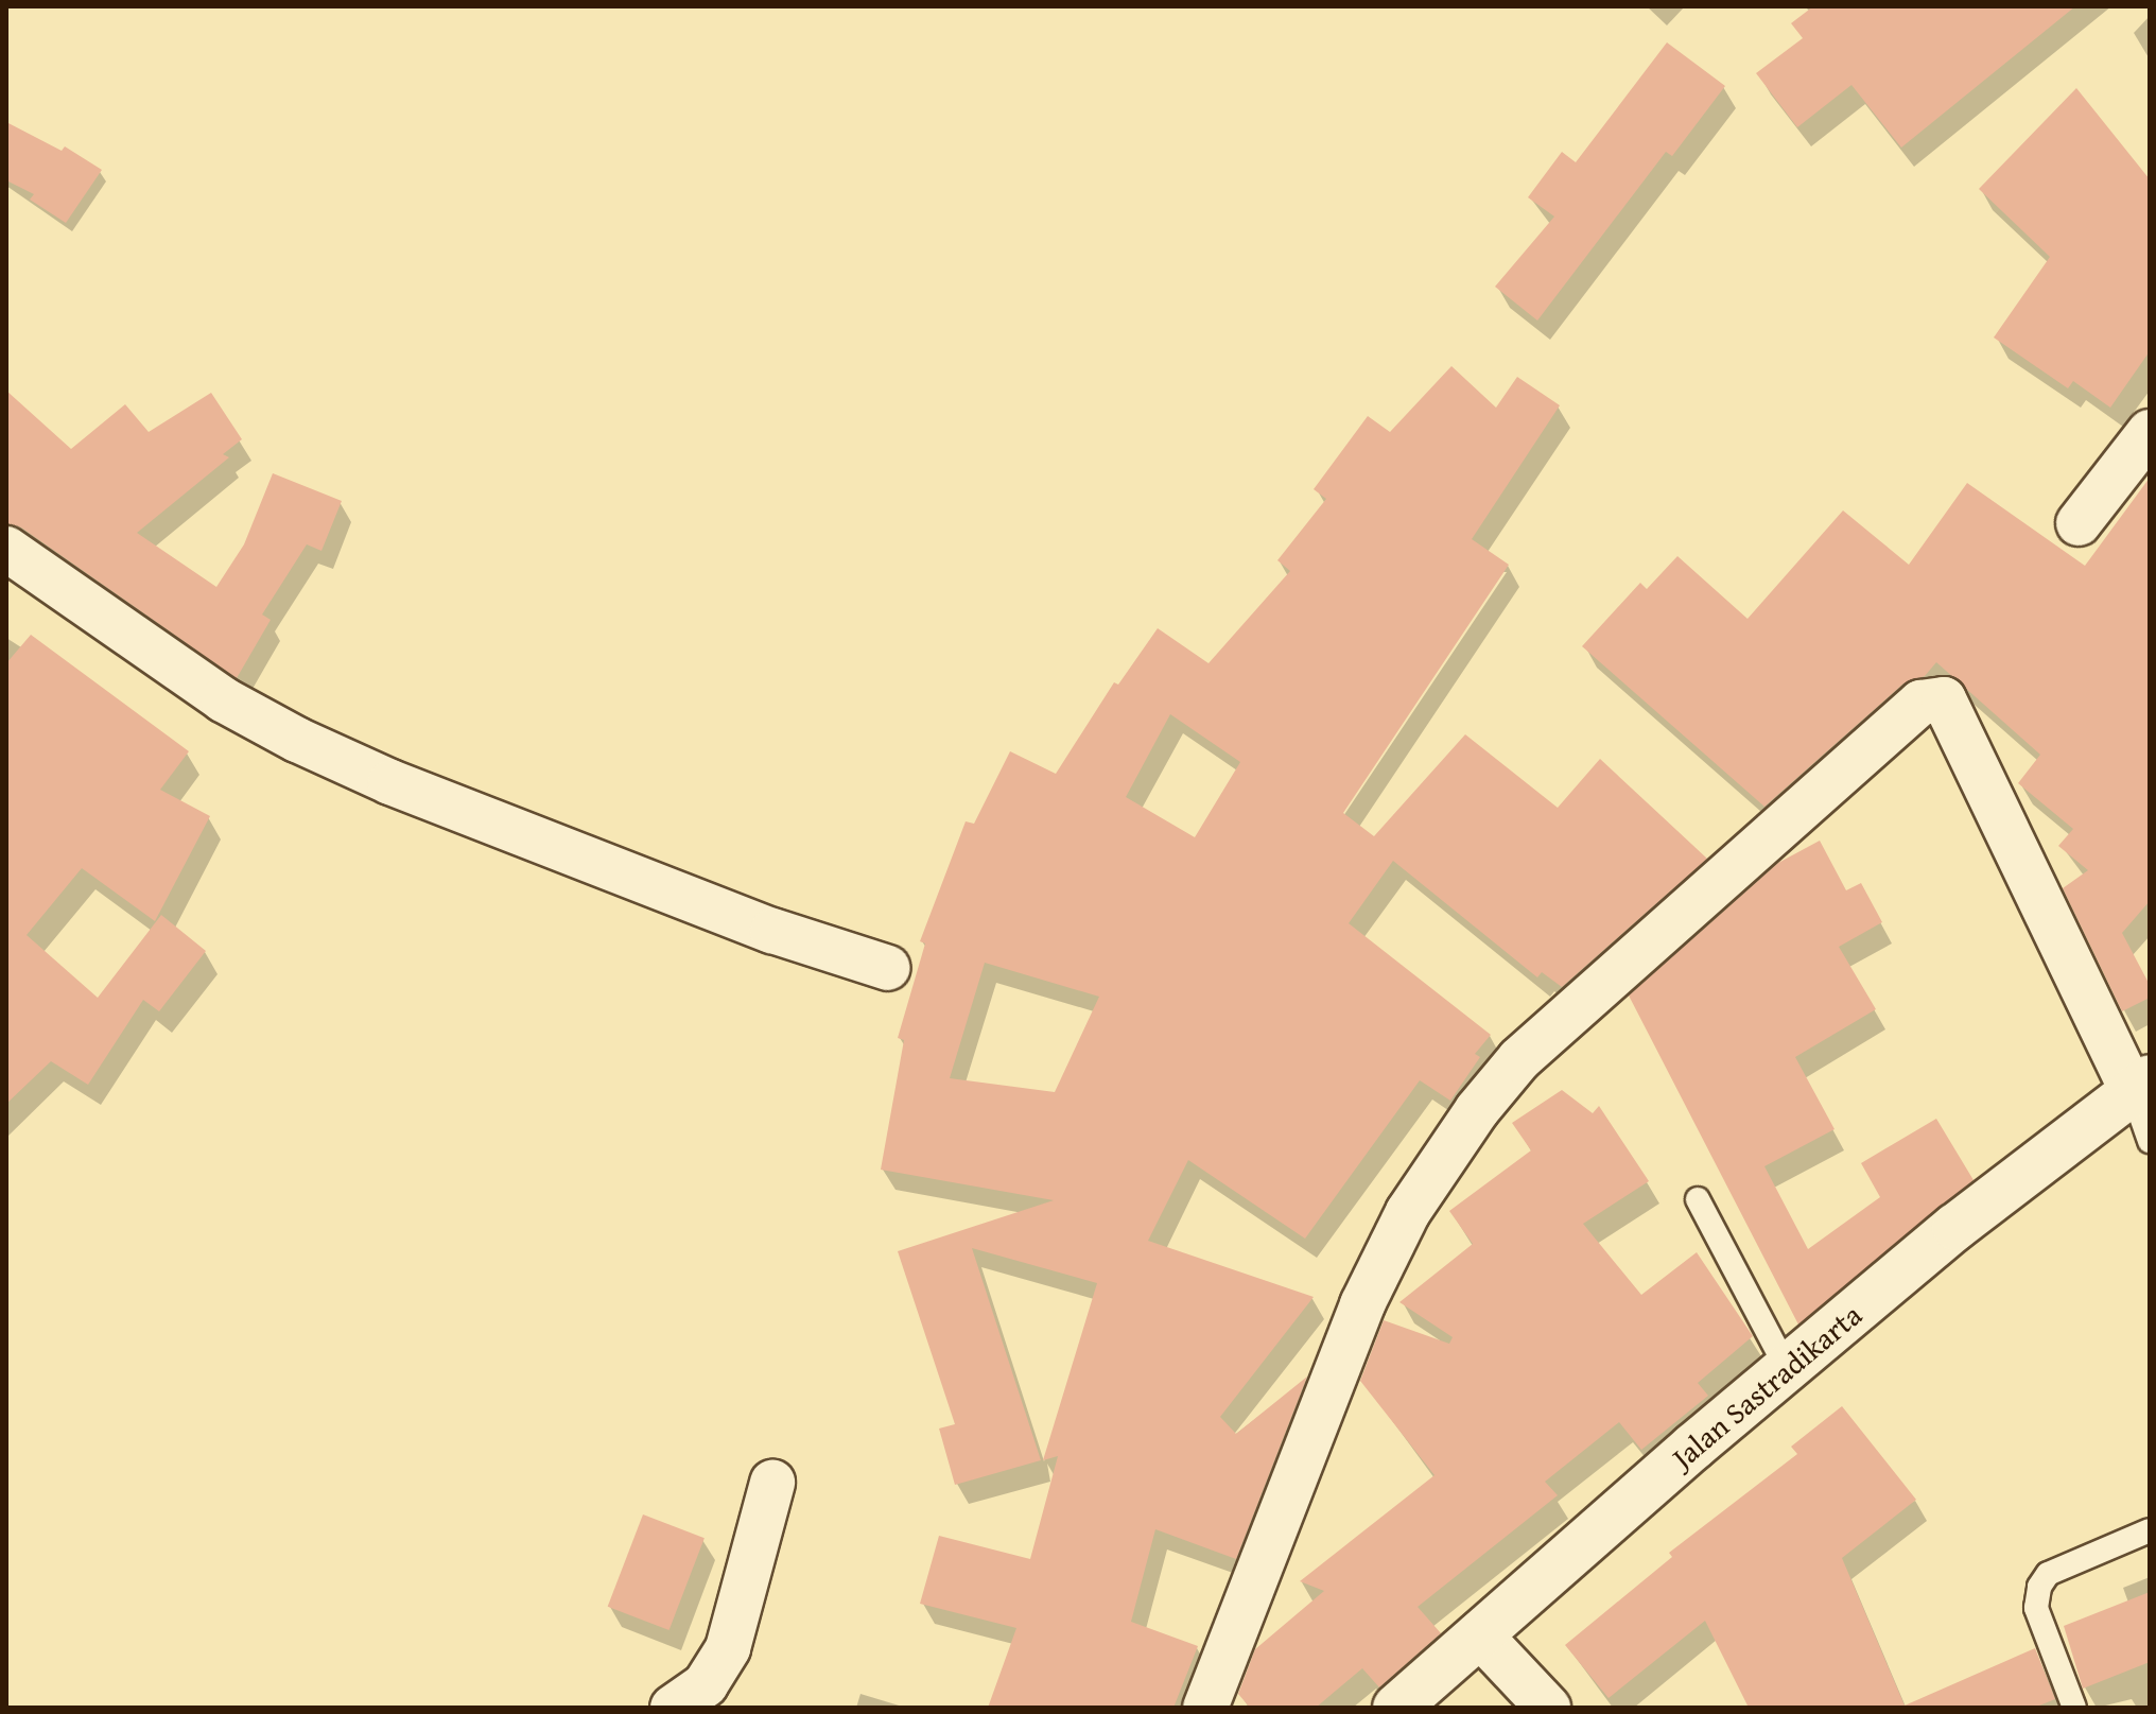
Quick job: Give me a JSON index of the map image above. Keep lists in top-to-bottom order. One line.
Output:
{"streets":{"street":["Jalan Sastradikarta"]}}
